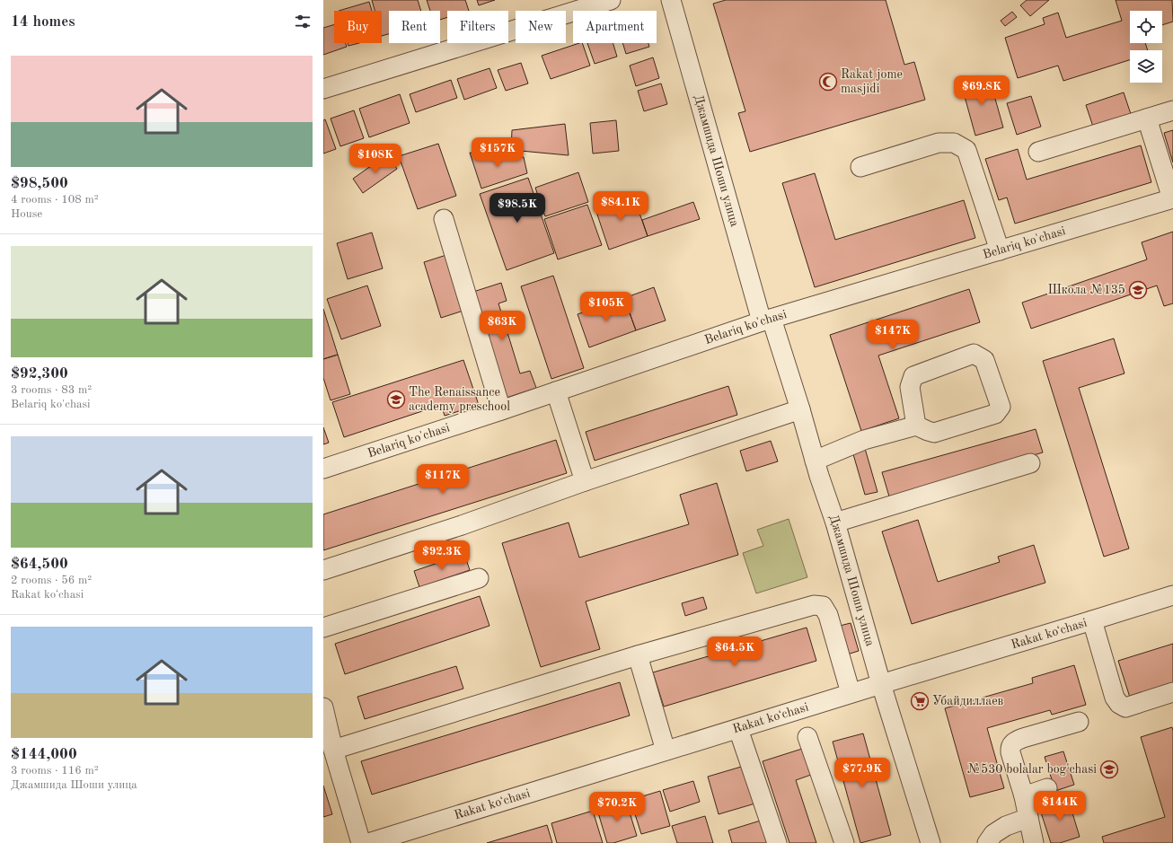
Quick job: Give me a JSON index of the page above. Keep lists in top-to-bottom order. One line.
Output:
{"streets":{"street":["Джамшида Шоши улица","Belariq ko'chasi","Rakat koʻchasi"]},"crossings":[["Джамшида Шоши улица","Belariq ko'chasi"],["Джамшида Шоши улица","Rakat koʻchasi"]],"places":{"mosque":["Rakat jome masjidi"],"school or university":["Школа №135","The Renaissance academy preschool","№530 bolalar bog'chasi"],"supermarket":["Убайдиллаев"]},"page":{"heading":"14 homes","chip":["Buy","Rent","Filters","New","Apartment"],"list":[{"name":"$98,500","note":"4 rooms · 108 m² · House"},{"name":"$92,300","note":"3 rooms · 83 m² · Belariq ko'chasi"},{"name":"$64,500","note":"2 rooms · 56 m² · Rakat koʻchasi"},{"name":"$144,000","note":"3 rooms · 116 m² · Джамшида Шоши улица"}],"price":["$69.8K","$157K","$108K","$84.1K","$98.5K","$105K","$63K","$147K","$117K","$92.3K","$64.5K","$77.9K","$144K","$70.2K"]}}
